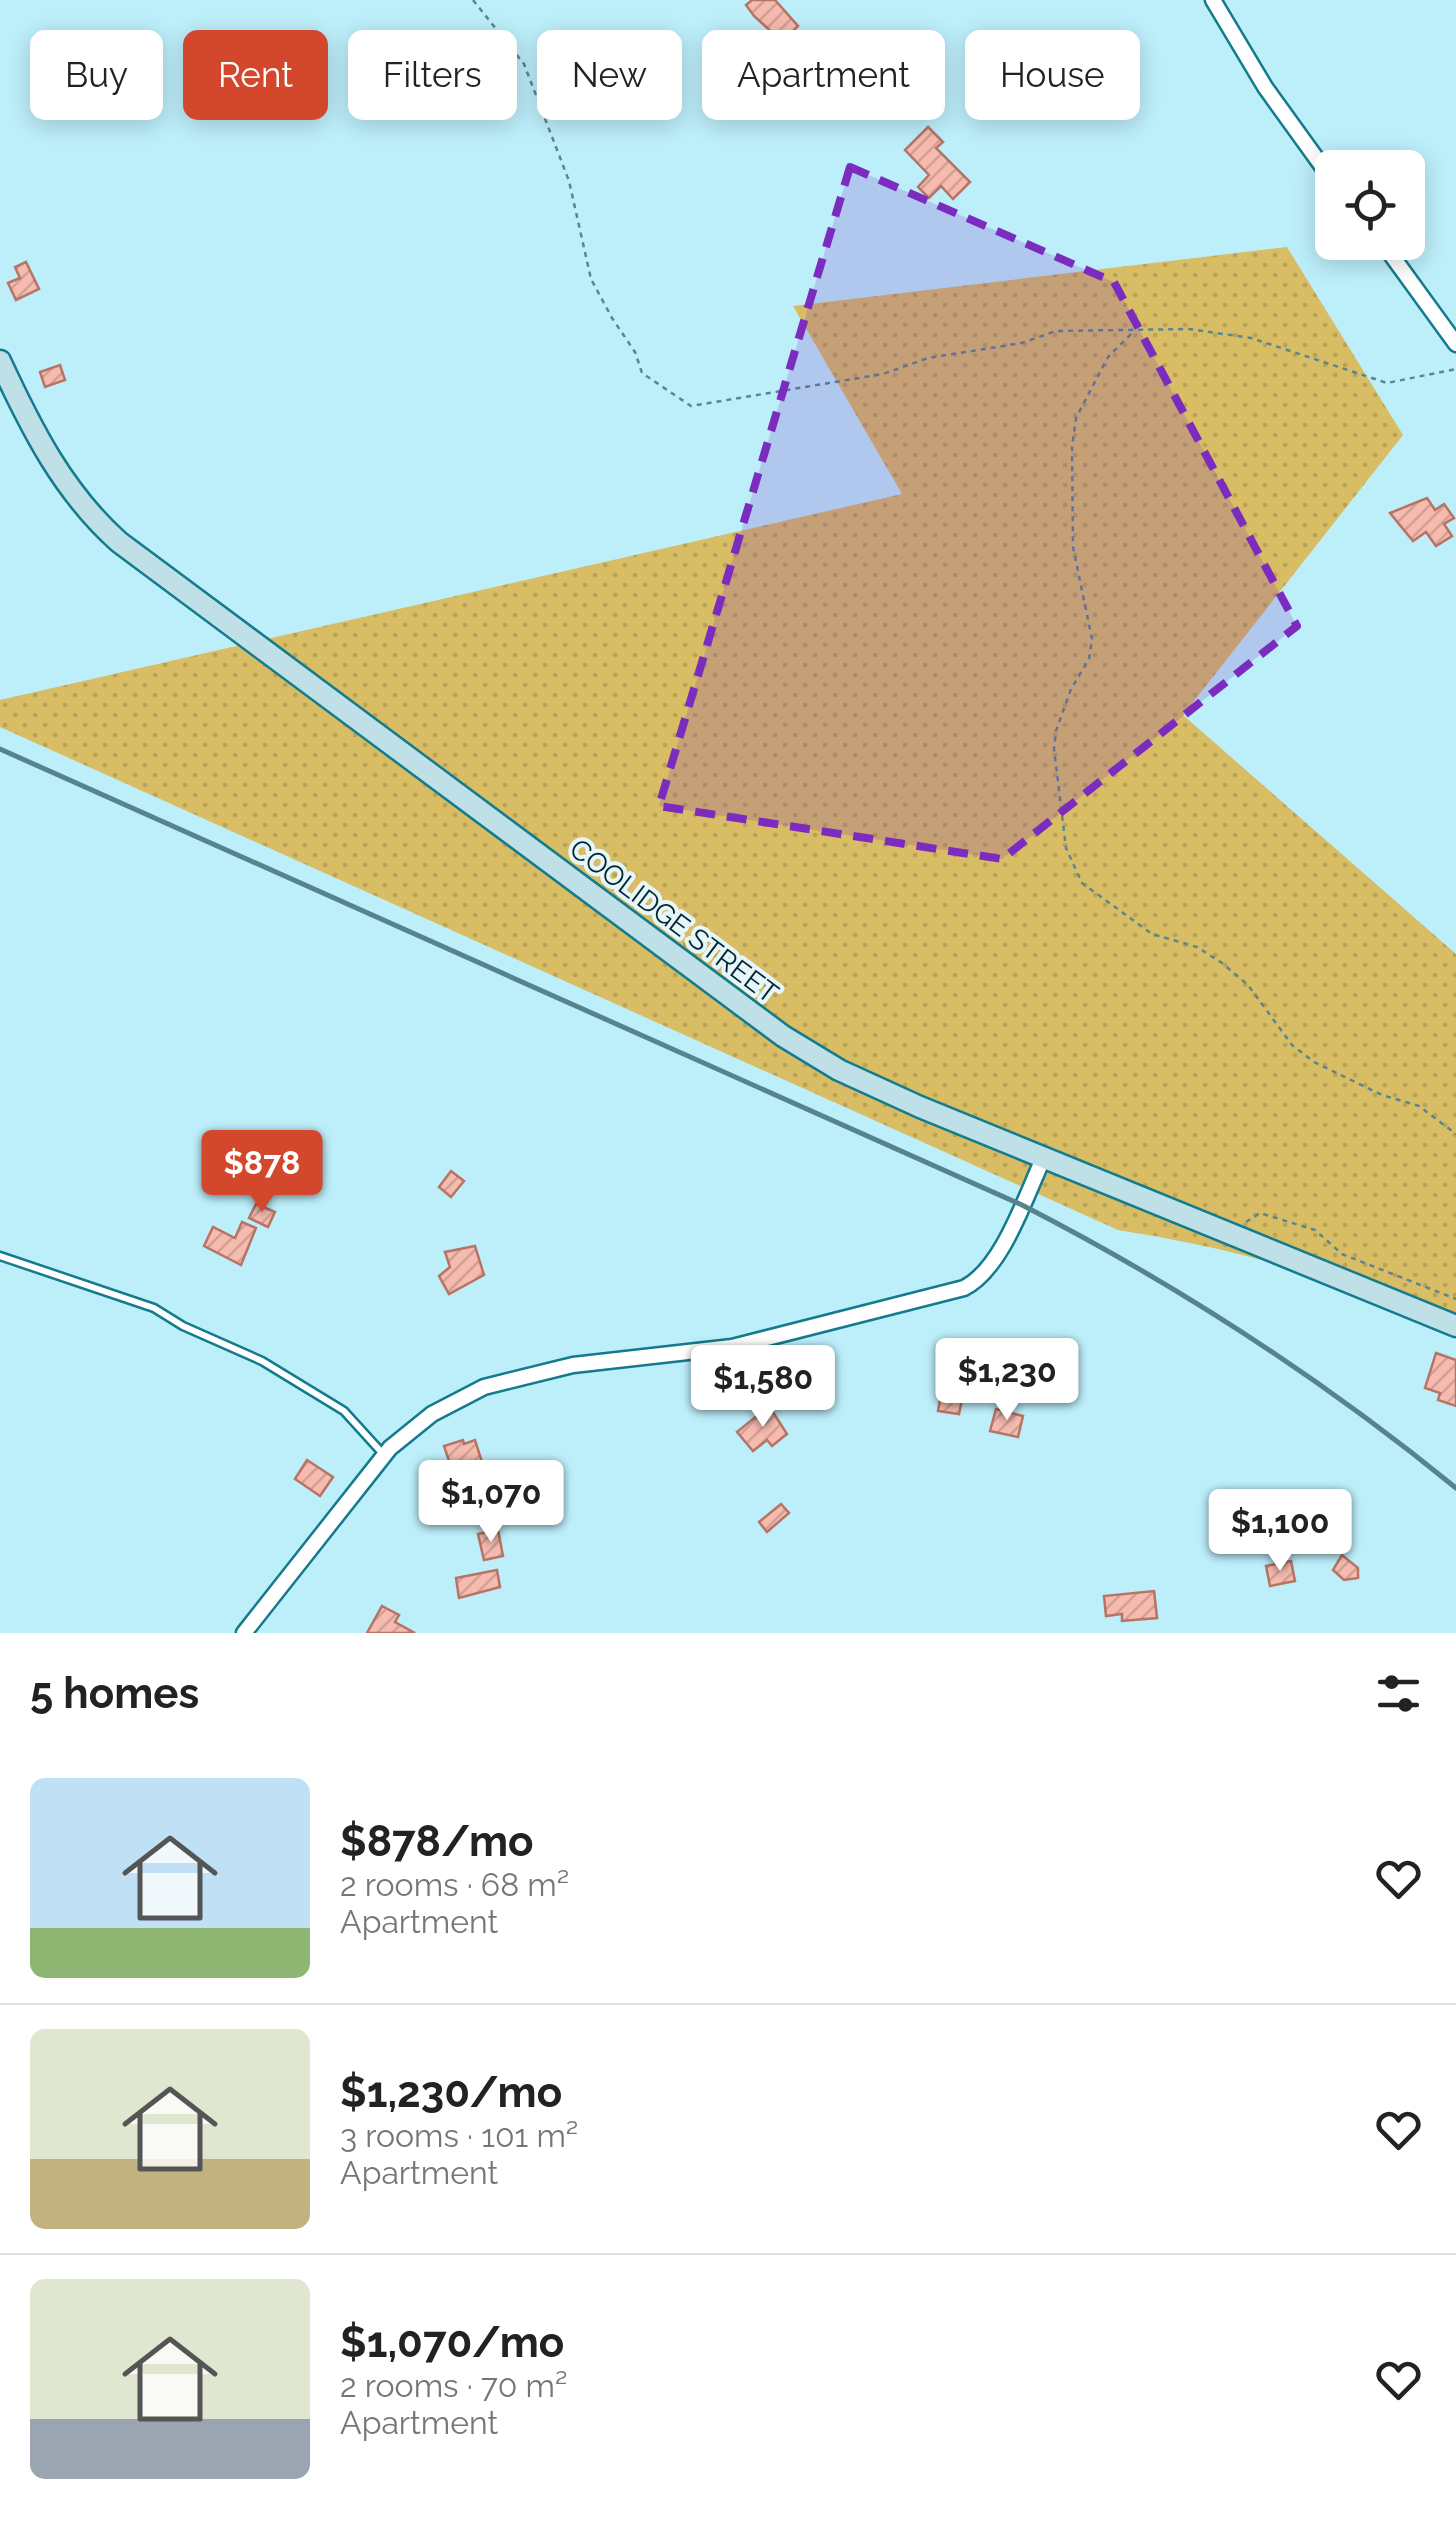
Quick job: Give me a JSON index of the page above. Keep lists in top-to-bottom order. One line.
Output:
{"streets":{"main road":["COOLIDGE STREET"]},"page":{"chip":["Buy","Rent","Filters","New","Apartment","House"],"price":["$878","$1,230","$1,580","$1,070","$1,100"],"heading":"5 homes","list":[{"name":"$878/mo","note":"2 rooms · 68 m² · Apartment"},{"name":"$1,230/mo","note":"3 rooms · 101 m² · Apartment"},{"name":"$1,070/mo","note":"2 rooms · 70 m² · Apartment"}]}}
